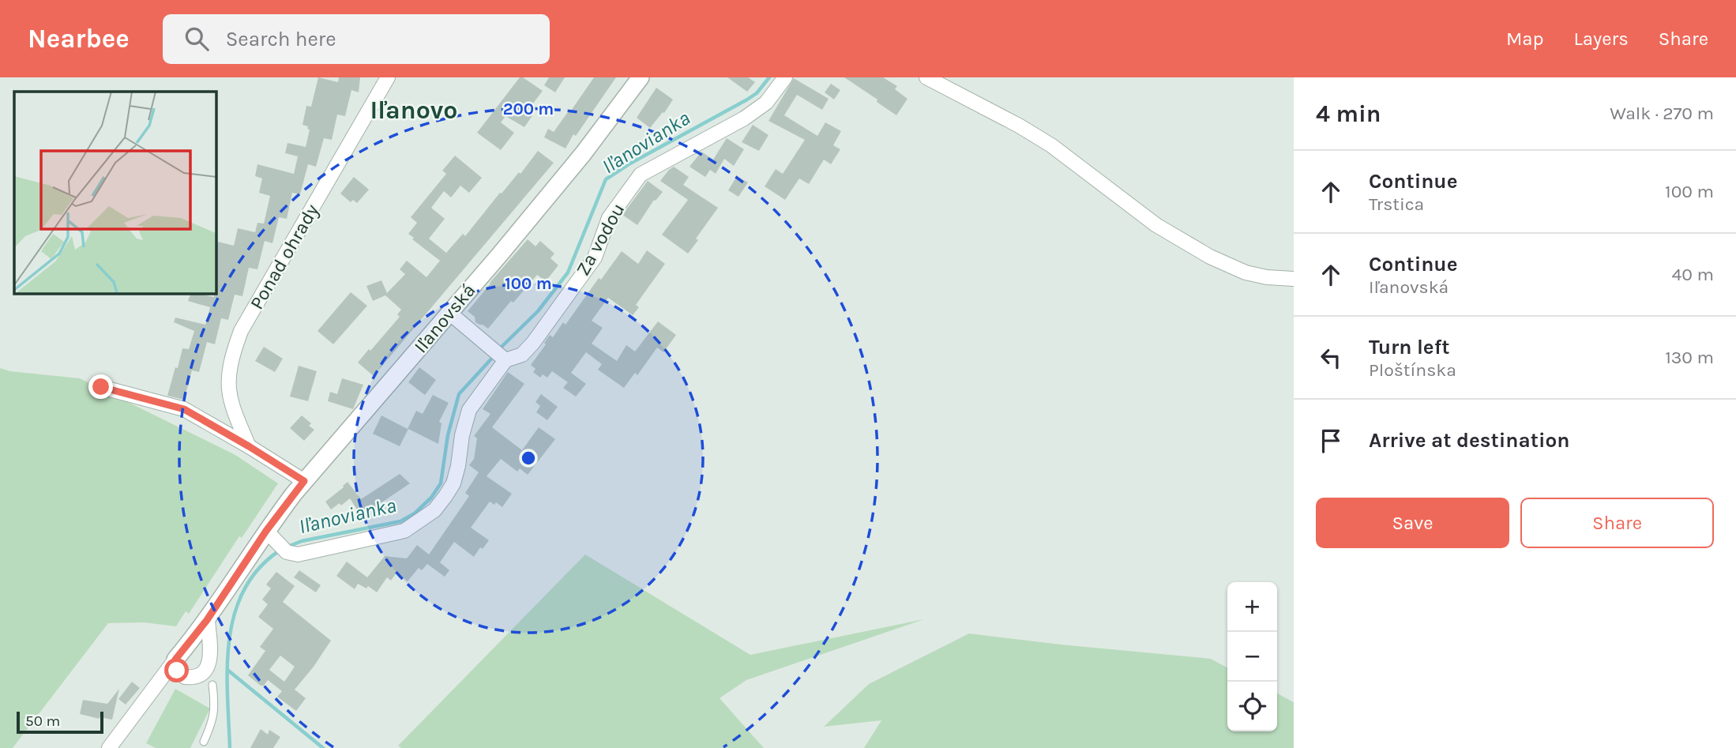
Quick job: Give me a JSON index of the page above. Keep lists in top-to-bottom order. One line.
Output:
{"streets":{"street":["Za vodou","Ponad ohrady","Iľanovská"]},"crossings":[["Za vodou","Iľanovská"]],"districts":["Iľanovo"],"water":["Iľanovianka"],"scale_bar":"50 m","page":{"header":"Nearbee","search":"Search here","nav":["Map","Layers","Share"],"heading":["4 min","Walk · 270 m"],"list":[["Continue","Trstica","100 m"],["Continue","Iľanovská","40 m"],["Turn left","Ploštínska","130 m"],"Arrive at destination"],"buttons":["Save","Share"],"map_buttons":["+","−"],"scale":"50 m"},"rings":["200 m","100 m"]}
